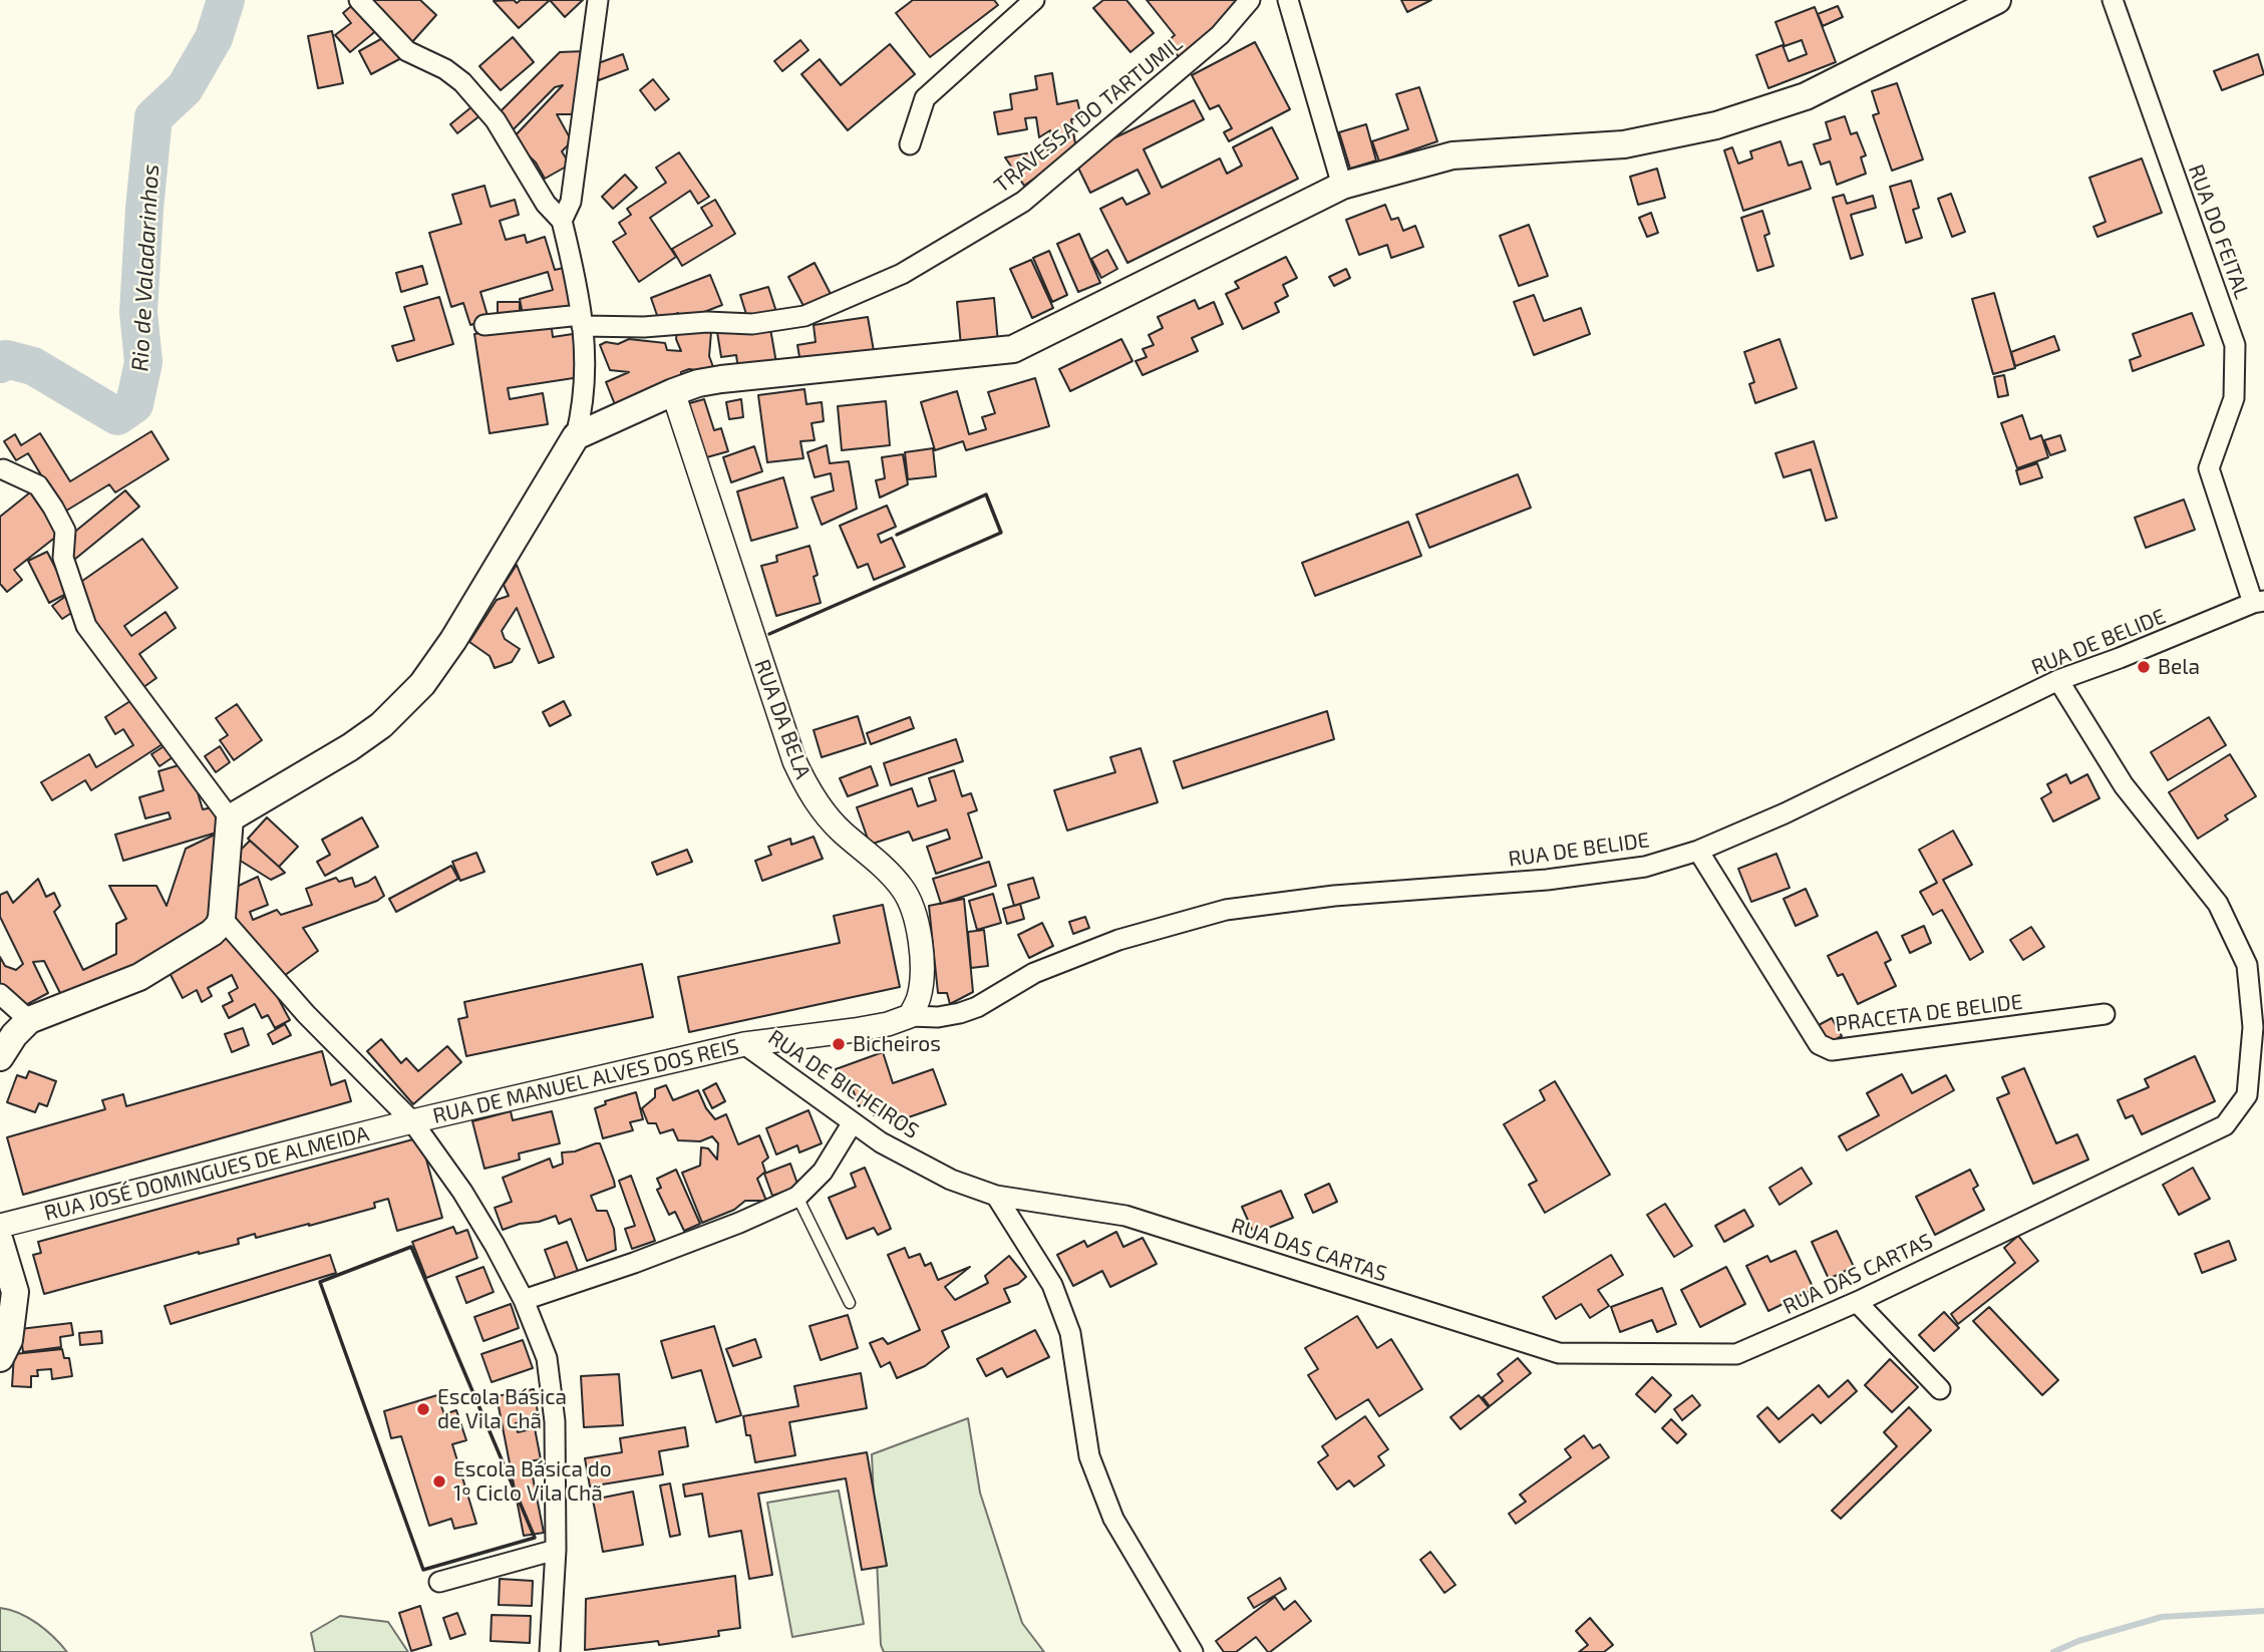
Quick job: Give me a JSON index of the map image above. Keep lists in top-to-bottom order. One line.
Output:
{"streets":{"street":["TRAVESSA DO TARTUMIL","RUA DO FEITAL","RUA DE BELIDE","RUA DA BELA","PRACETA DE BELIDE","RUA DE MANUEL ALVES DOS REIS","RUA DE BICHEIROS","RUA JOSÉ DOMINGUES DE ALMEIDA","RUA DAS CARTAS"]},"crossings":[["RUA DO FEITAL","RUA DE BELIDE"],["RUA DE BELIDE","RUA DA BELA"],["RUA DE BELIDE","PRACETA DE BELIDE"],["RUA DE BELIDE","RUA DE MANUEL ALVES DOS REIS"],["RUA DE BELIDE","RUA DAS CARTAS"],["RUA DA BELA","RUA DE MANUEL ALVES DOS REIS"],["RUA DE MANUEL ALVES DOS REIS","RUA DE BICHEIROS"],["RUA DE MANUEL ALVES DOS REIS","RUA JOSÉ DOMINGUES DE ALMEIDA"],["RUA DE BICHEIROS","RUA DAS CARTAS"]],"water":["Rio de Valadarinhos"],"places":["Bela","Bicheiros","Escola Básica de Vila Chã","Escola Básica do 1º Ciclo Vila Chã"]}
